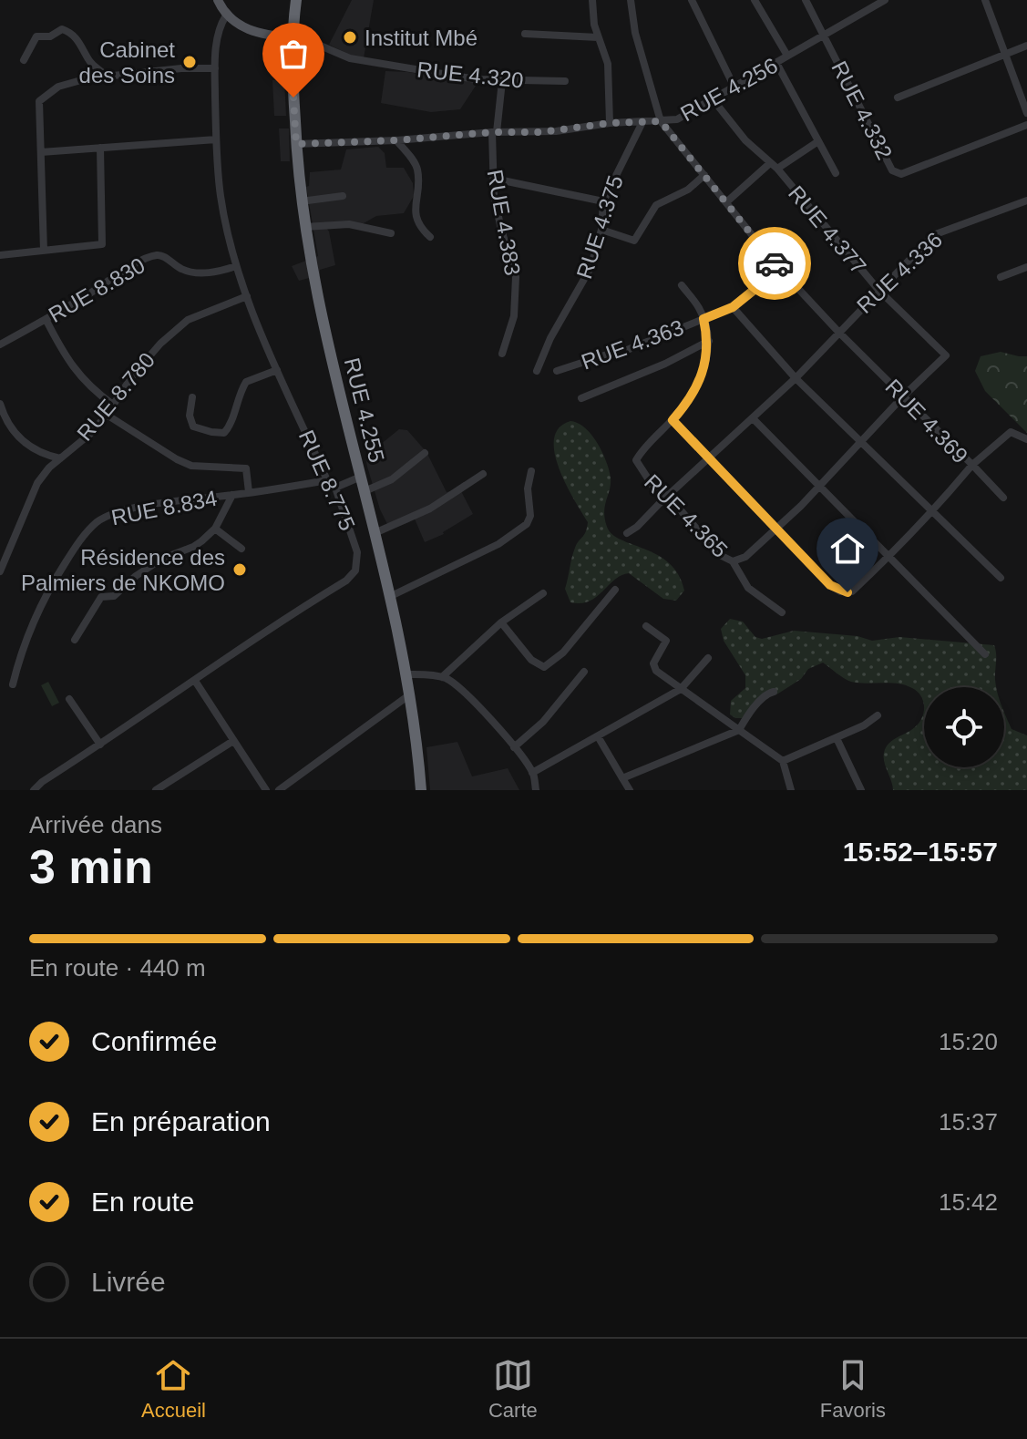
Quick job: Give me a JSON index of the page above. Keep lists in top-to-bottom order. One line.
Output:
{"streets":{"highway":["RUE 4.255"],"street":["RUE 4.320","RUE 4.256","RUE 4.332","RUE 4.383","RUE 4.375","RUE 4.377","RUE 4.336","RUE 8.830","RUE 4.363","RUE 8.780","RUE 4.369","RUE 8.775","RUE 8.834","RUE 4.365"]},"crossings":[["RUE 4.320","RUE 4.383"],["RUE 4.320","RUE 4.255"],["RUE 4.256","RUE 4.332"],["RUE 4.256","RUE 4.383"],["RUE 4.256","RUE 4.375"],["RUE 4.256","RUE 4.377"],["RUE 4.256","RUE 4.255"],["RUE 4.256","RUE 4.369"],["RUE 4.377","RUE 4.336"],["RUE 4.377","RUE 4.365"],["RUE 4.336","RUE 4.369"],["RUE 4.336","RUE 4.365"],["RUE 8.830","RUE 8.775"],["RUE 4.363","RUE 4.369"],["RUE 4.363","RUE 4.365"],["RUE 8.780","RUE 8.775"],["RUE 4.369","RUE 4.365"],["RUE 8.775","RUE 8.834"]],"places":["Institut Mbé","Cabinet des Soins","Résidence des Palmiers de NKOMO"],"page":{"heading":["3 min","Arrivée dans","15:52–15:57"],"bar":"En route · 440 m","list":[["Confirmée","15:20"],["En préparation","15:37"],["En route","15:42"],"Livrée"],"tabs":["Accueil","Carte","Favoris"]}}
